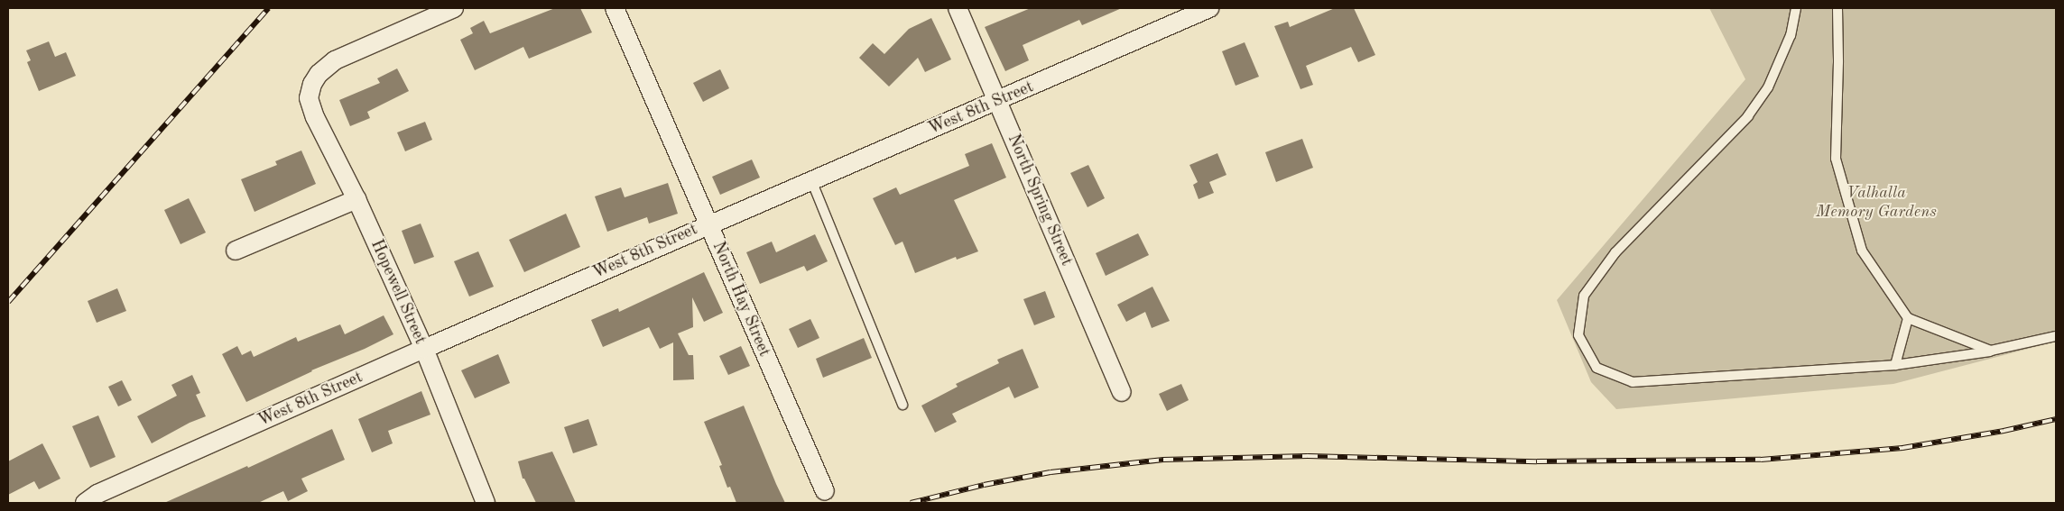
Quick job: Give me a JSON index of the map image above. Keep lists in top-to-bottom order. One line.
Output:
{"streets":{"street":["West 8th Street","North Spring Street","Hopewell Street","North Hay Street"]},"crossings":[["West 8th Street","North Spring Street"],["West 8th Street","Hopewell Street"],["West 8th Street","North Hay Street"]],"parks":["Valhalla Memory Gardens"]}
